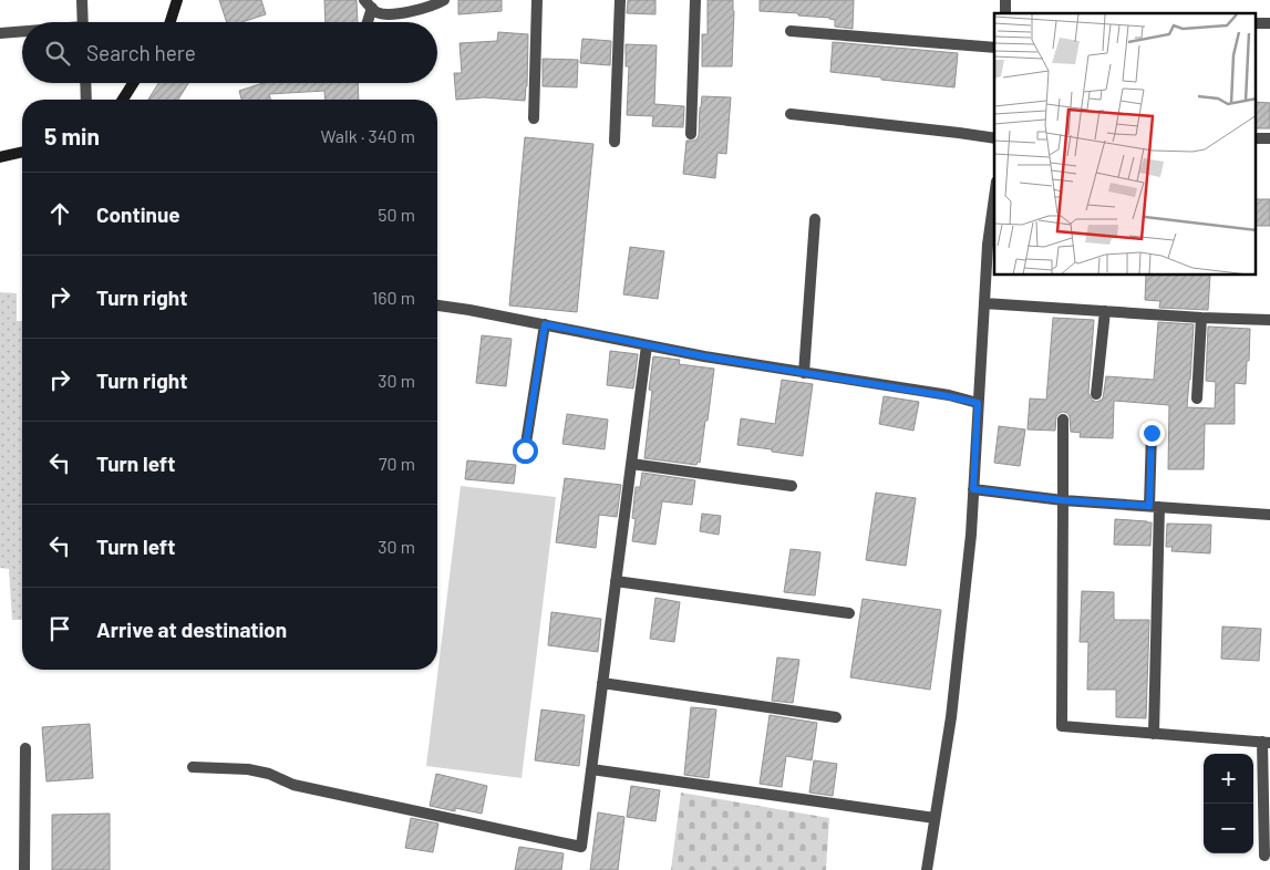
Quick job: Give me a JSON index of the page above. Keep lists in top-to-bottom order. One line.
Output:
{"page":{"search":"Search here","heading":["5 min","Walk · 340 m"],"list":[["Continue","50 m"],["Turn right","160 m"],["Turn right","30 m"],["Turn left","70 m"],["Turn left","30 m"],"Arrive at destination"],"map_buttons":["+","−"]}}
